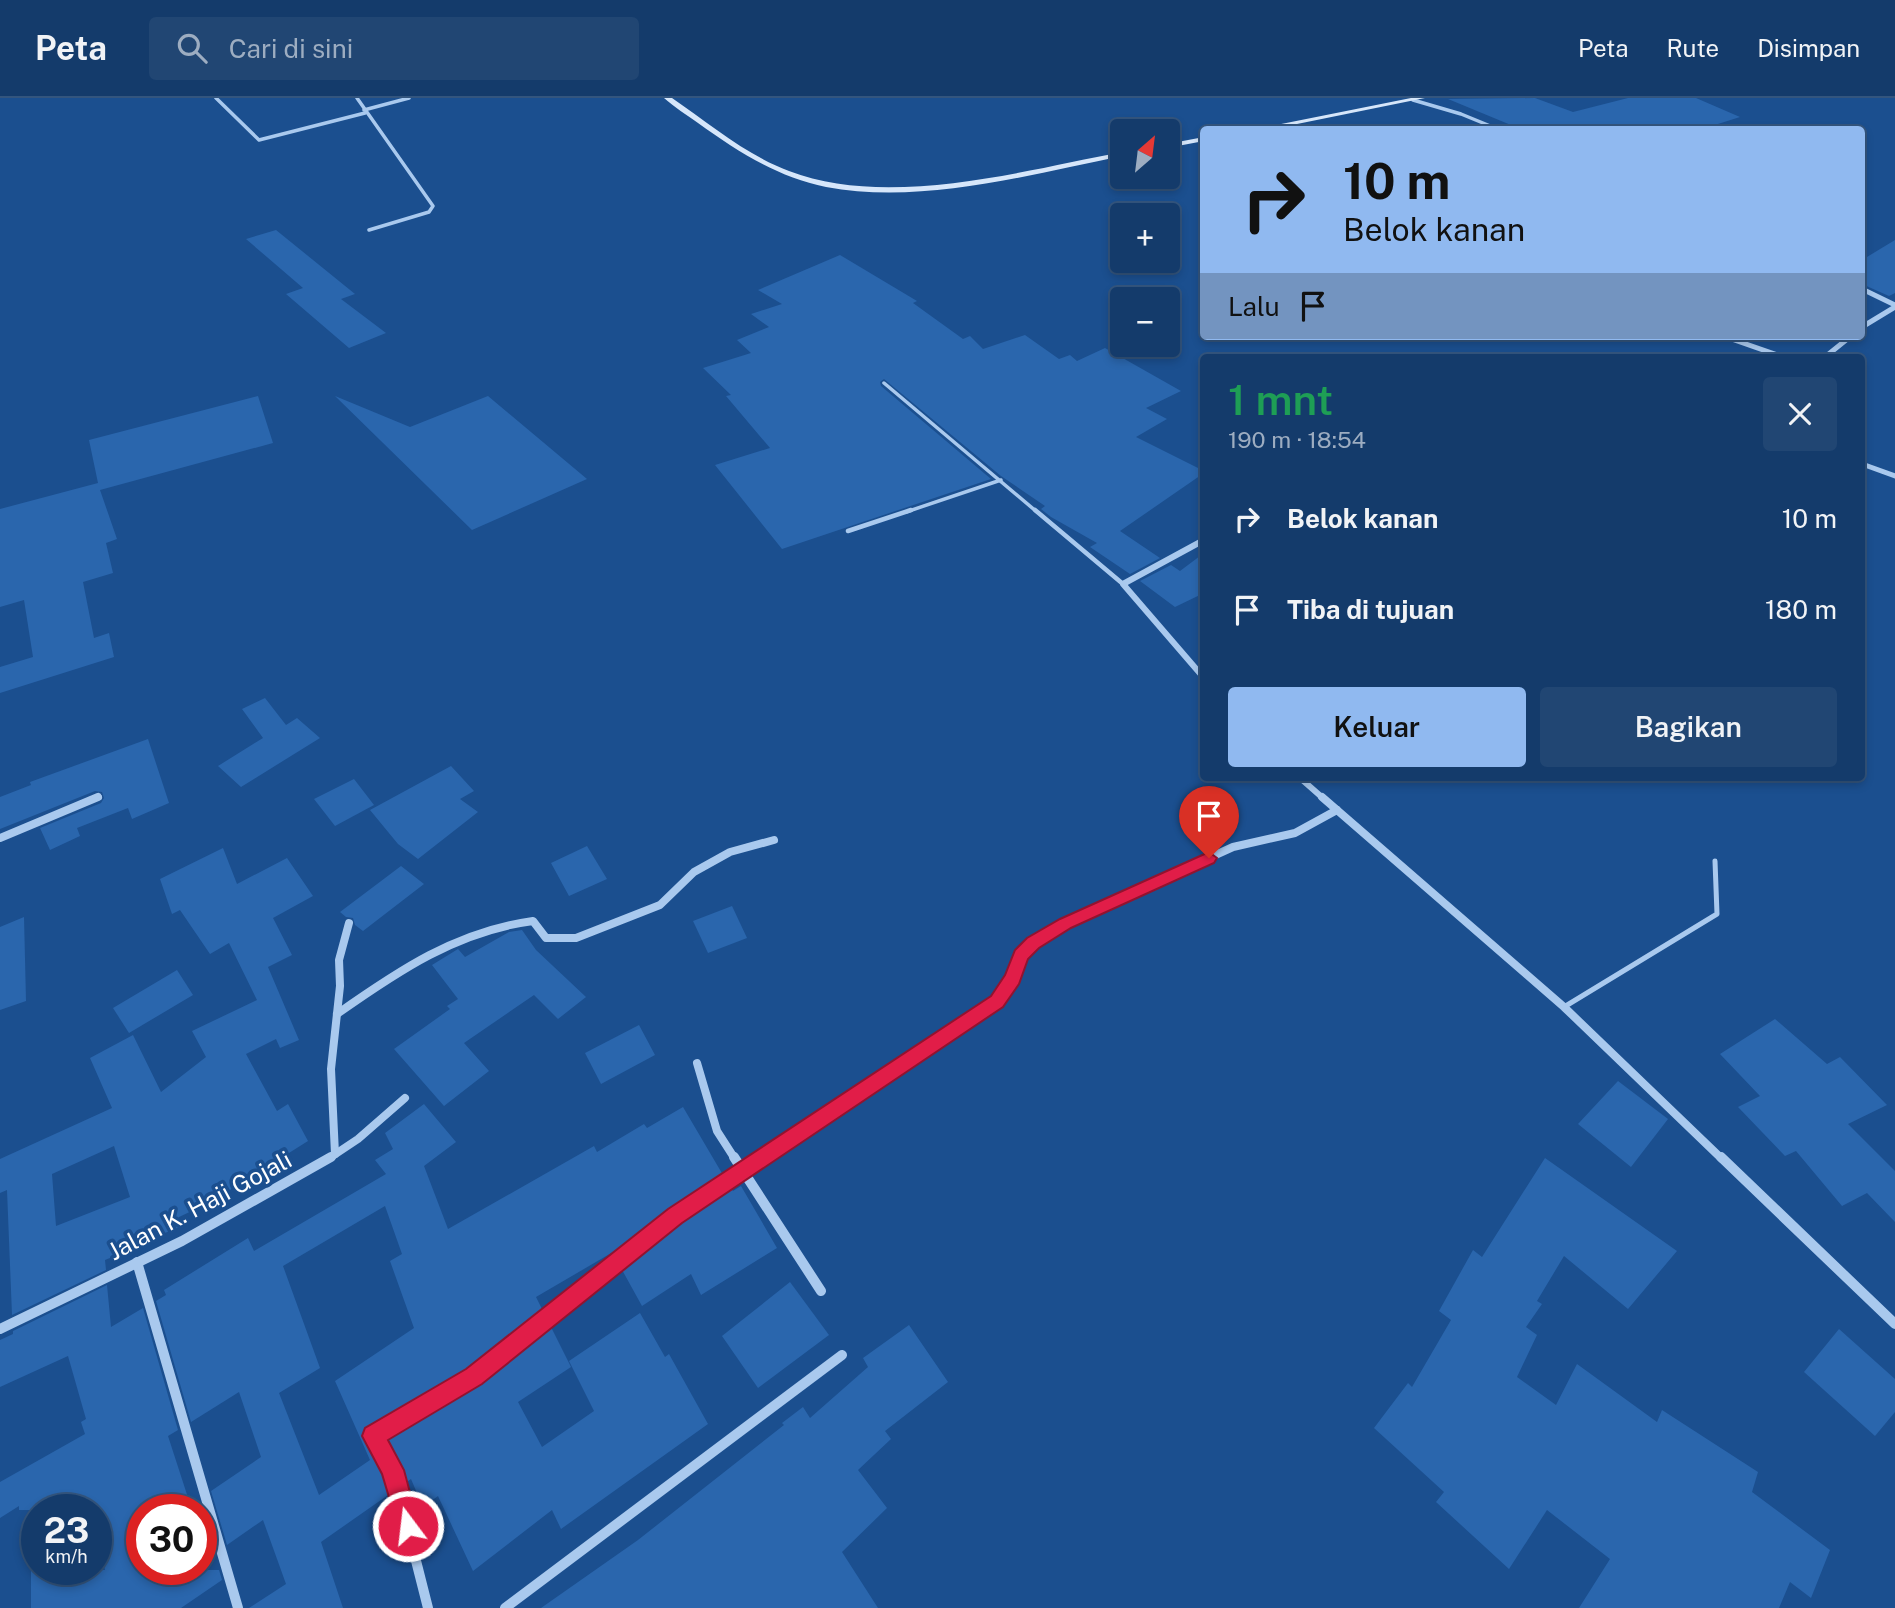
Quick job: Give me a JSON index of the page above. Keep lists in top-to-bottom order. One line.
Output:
{"streets":{"street":["Jalan K. Haji Gojali"]},"north":"top right","page":{"header":"Peta","search":"Cari di sini","nav":["Peta","Rute","Disimpan"],"map_buttons":["+","−"],"turn":["10 m","Belok kanan"],"then":"Lalu","heading":["1 mnt","190 m · 18:54"],"list":[{"name":"Belok kanan","value":"10 m"},{"name":"Tiba di tujuan","value":"180 m"}],"buttons":["Keluar","Bagikan"],"speed":"23 km/h","limit":"30"}}
